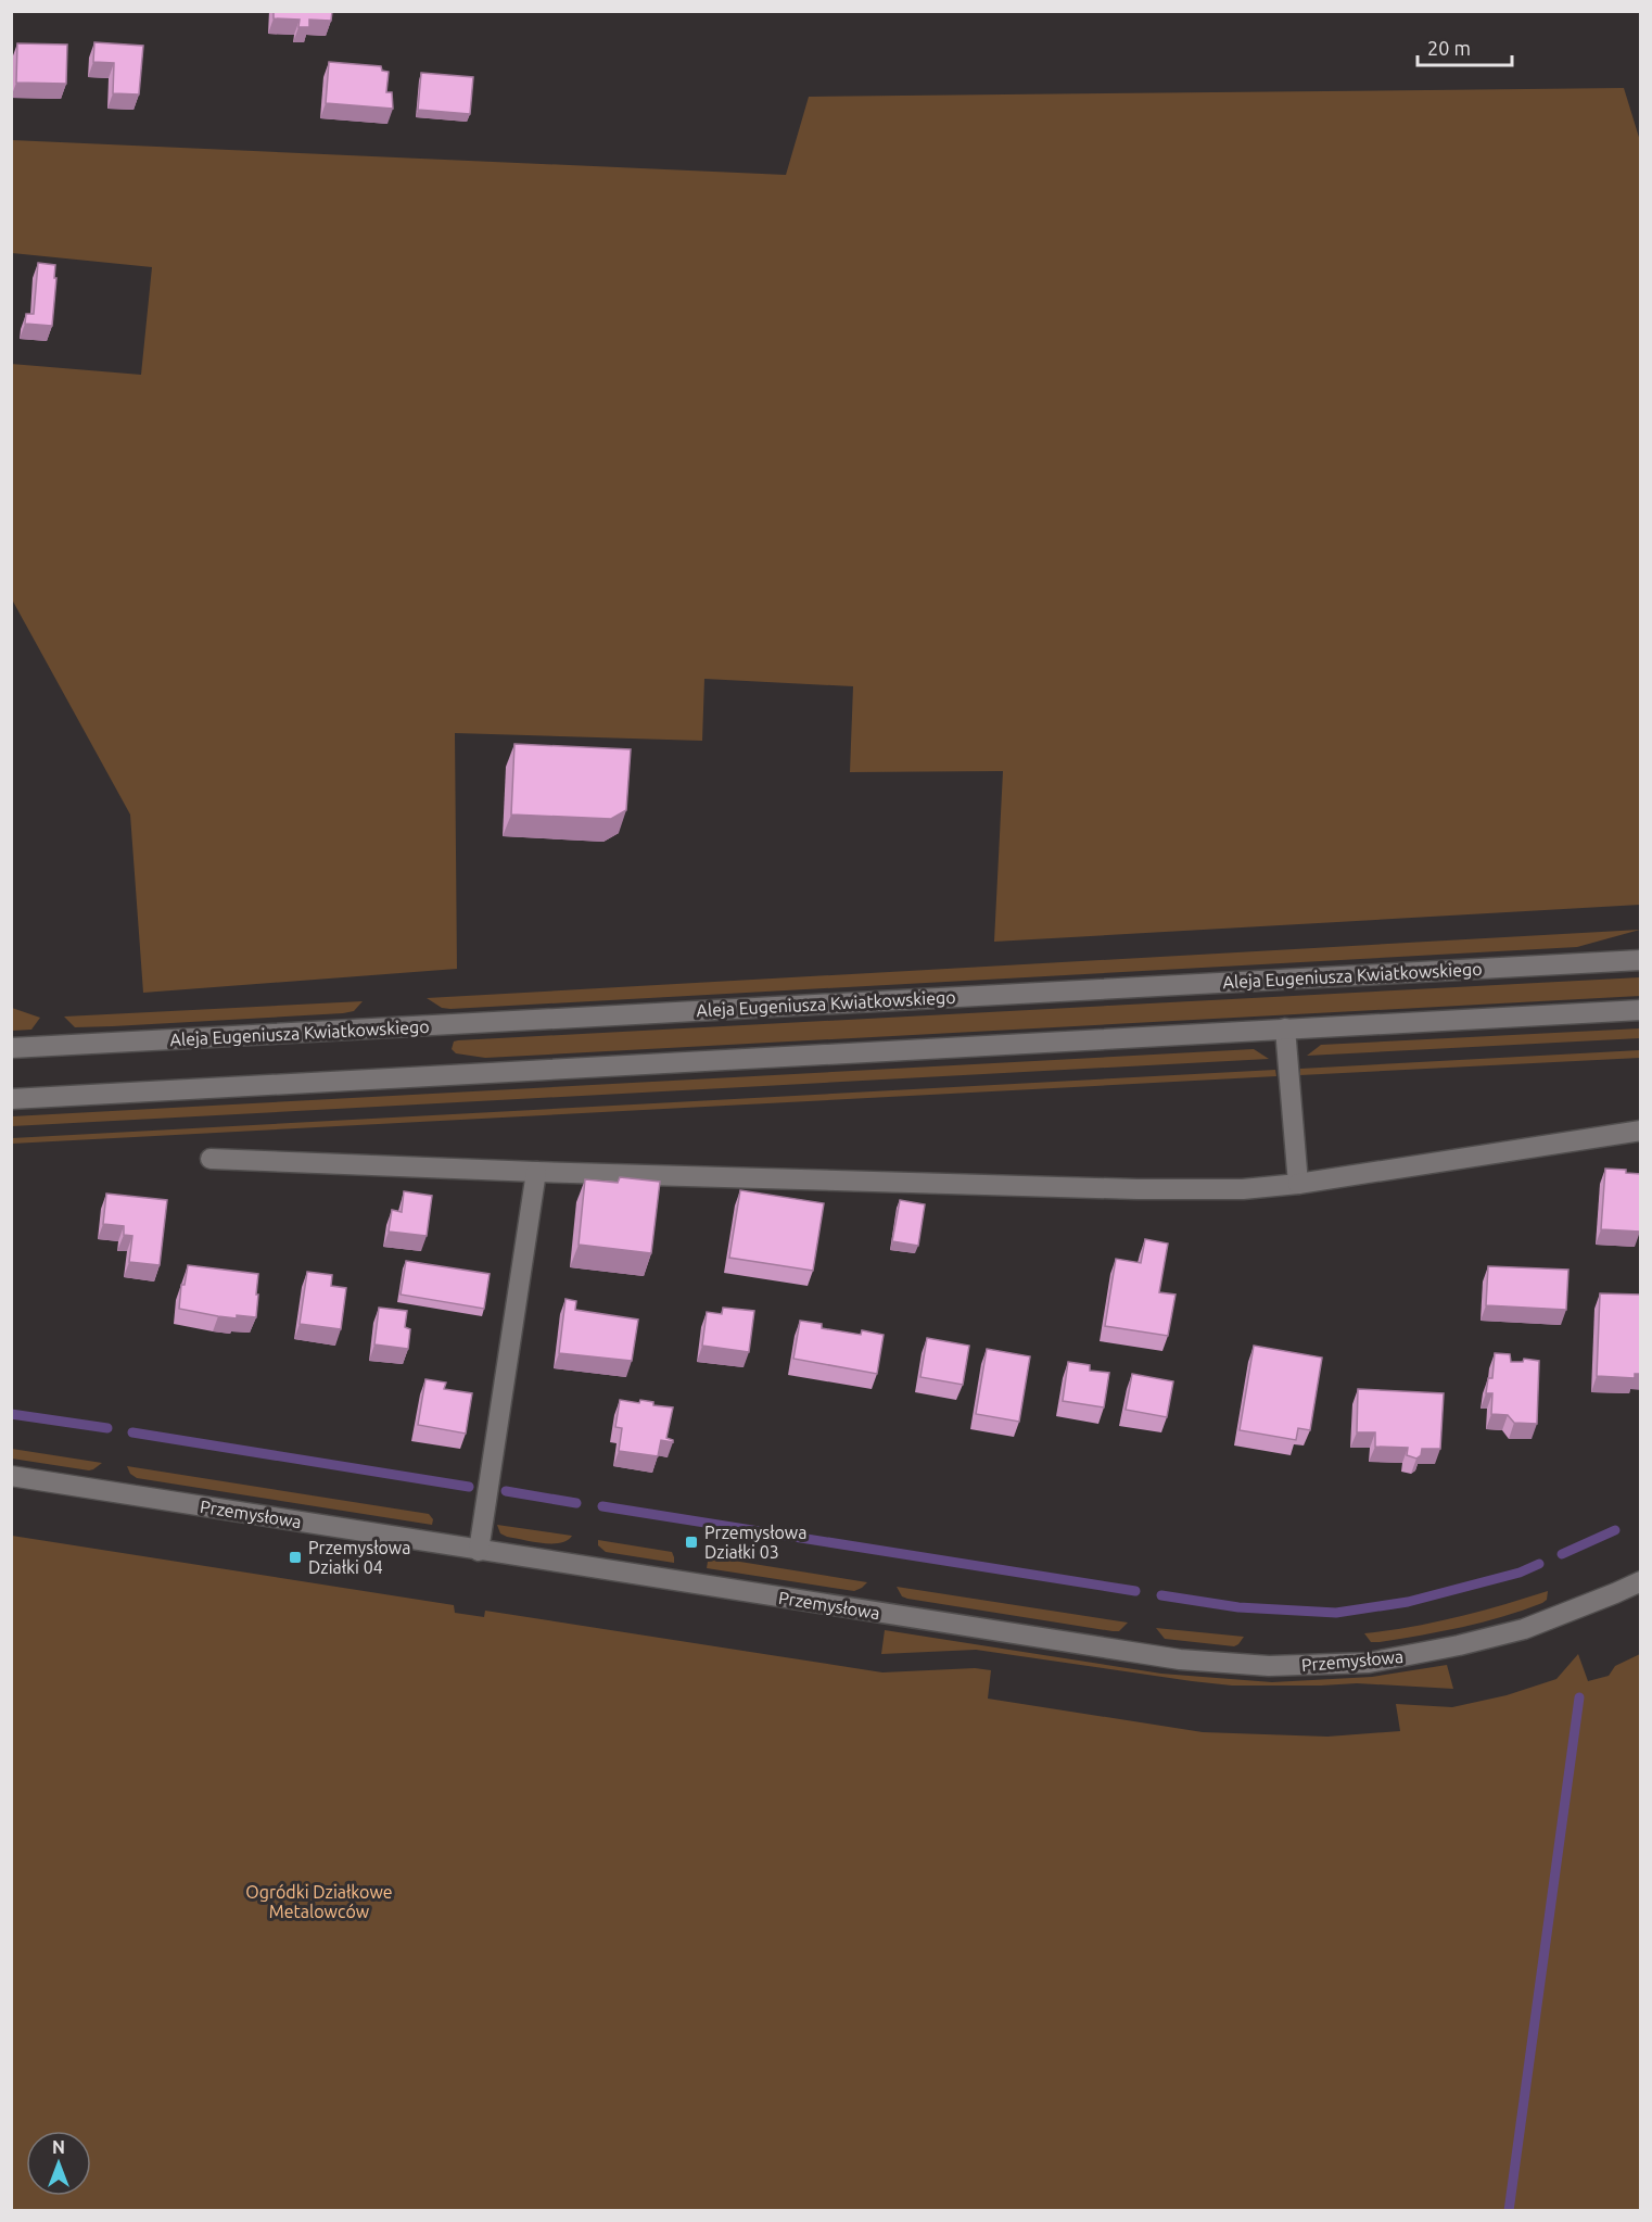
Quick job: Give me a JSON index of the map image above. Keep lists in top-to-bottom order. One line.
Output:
{"streets":{"street":["Aleja Eugeniusza Kwiatkowskiego","Przemysłowa"]},"parks":["Ogródki Działkowe Metalowców"],"places":{"transit":["Przemysłowa Działki 03","Przemysłowa Działki 04"]},"scale_bar":"20 m","north":"top"}
